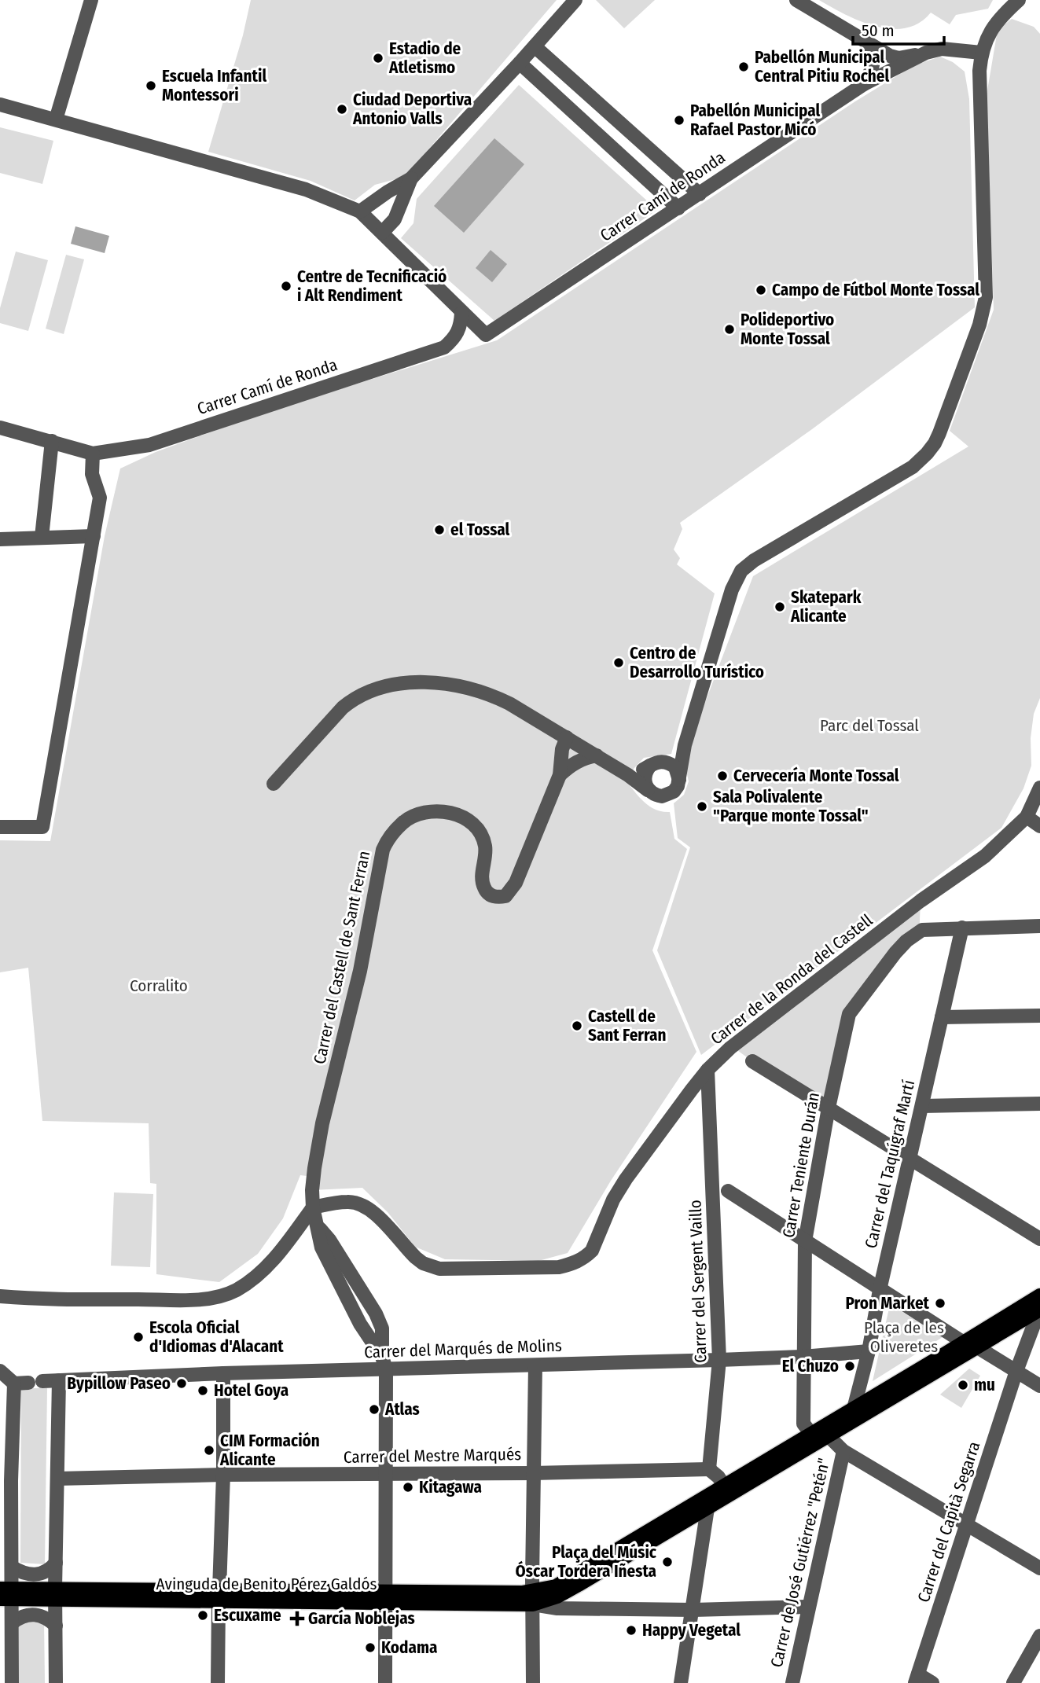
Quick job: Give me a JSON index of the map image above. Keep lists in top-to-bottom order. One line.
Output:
{"streets":{"main road":["Avinguda de Benito Pérez Galdós"],"street":["Carrer Camí de Ronda","Carrer del Castell de Sant Ferran","Carrer de la Ronda del Castell","Carrer del Taquígraf Martí","Carrer Teniente Durán","Carrer del Sergent Vaillo","Carrer del Marqués de Molins","Carrer del Mestre Marqués","Carrer del Capità Segarra","Carrer de José Gutiérrez \"Petén\""]},"crossings":[["Carrer del Castell de Sant Ferran","Carrer de la Ronda del Castell"],["Carrer de la Ronda del Castell","Carrer del Sergent Vaillo"],["Carrer del Taquígraf Martí","Carrer Teniente Durán"],["Carrer del Taquígraf Martí","Carrer del Marqués de Molins"],["Carrer Teniente Durán","Carrer del Marqués de Molins"],["Carrer del Sergent Vaillo","Carrer del Marqués de Molins"],["Carrer del Sergent Vaillo","Carrer del Mestre Marqués"]],"parks":["Parc del Tossal","Corralito","Plaça de les Oliveretes"],"places":{"other":["Estadio de Atletismo","Pabellón Municipal Central Pitiu Rochel","Escuela Infantil Montessori","Ciudad Deportiva Antonio Valls","Pabellón Municipal Rafael Pastor Micó","Centre de Tecnificació i Alt Rendiment","Campo de Fútbol Monte Tossal","Polideportivo Monte Tossal","el Tossal","Skatepark Alicante","Centro de Desarrollo Turístico","Cervecería Monte Tossal","Sala Polivalente \"Parque monte Tossal\"","Castell de Sant Ferran","Pron Market","Escola Oficial d'Idiomas d'Alacant","El Chuzo","Bypillow Paseo","mu","Hotel Goya","Atlas","CIM Formación Alicante","Kitagawa","Plaça del Músic Óscar Tordera Iñesta","Escuxame","Happy Vegetal","Kodama"],"health":["García Noblejas"]},"scale_bar":"50 m"}
